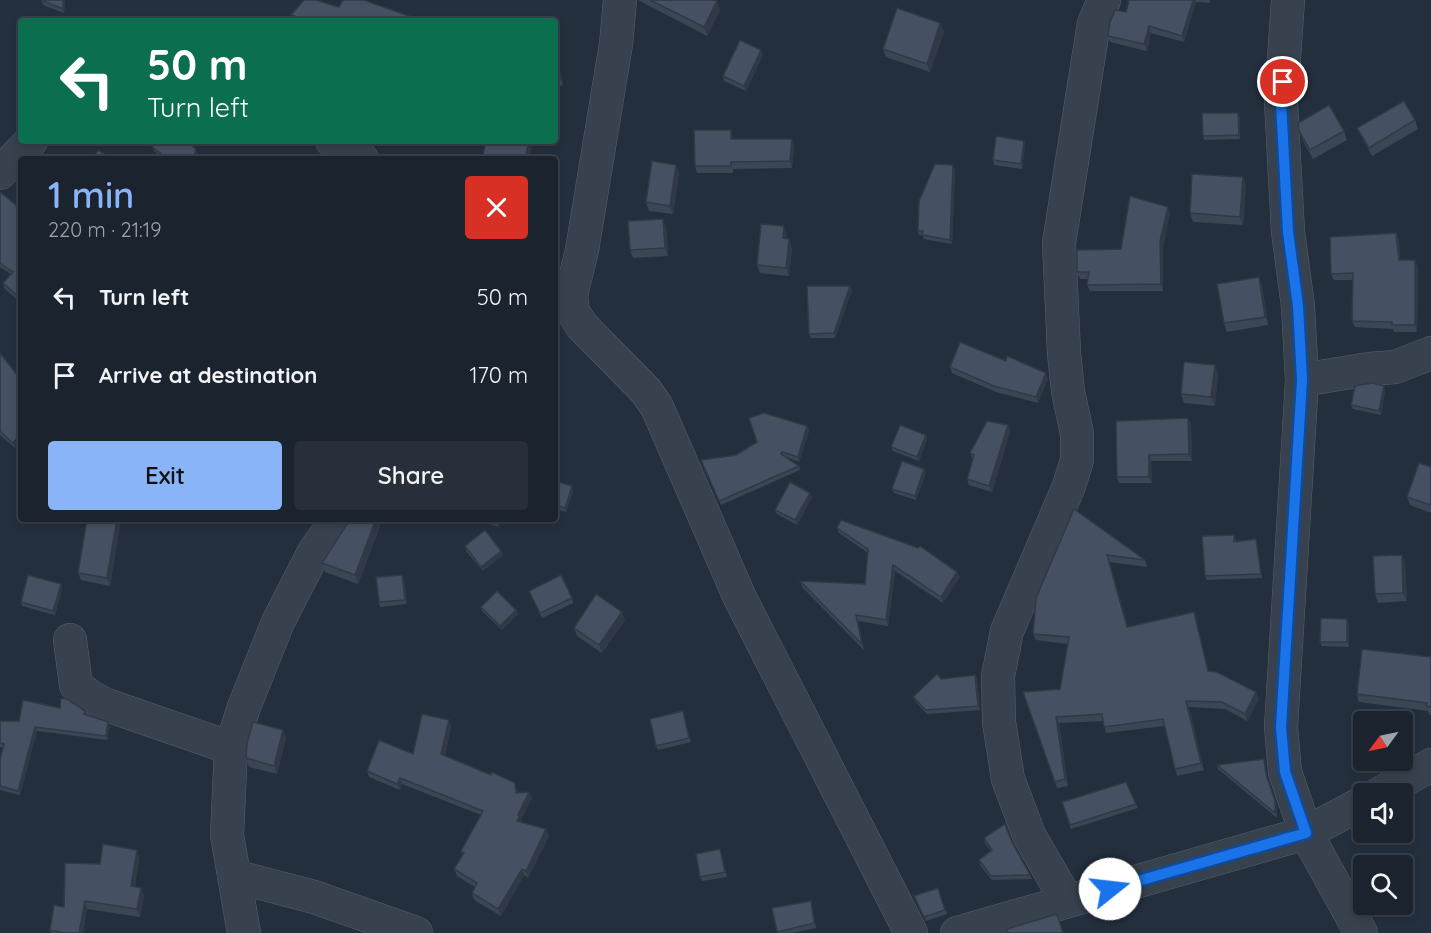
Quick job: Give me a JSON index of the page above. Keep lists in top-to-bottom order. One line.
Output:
{"north":"bottom left","page":{"turn":["50 m","Turn left"],"heading":["1 min","220 m · 21:19"],"list":[{"name":"Turn left","value":"50 m"},{"name":"Arrive at destination","value":"170 m"}],"buttons":["Exit","Share"]}}
